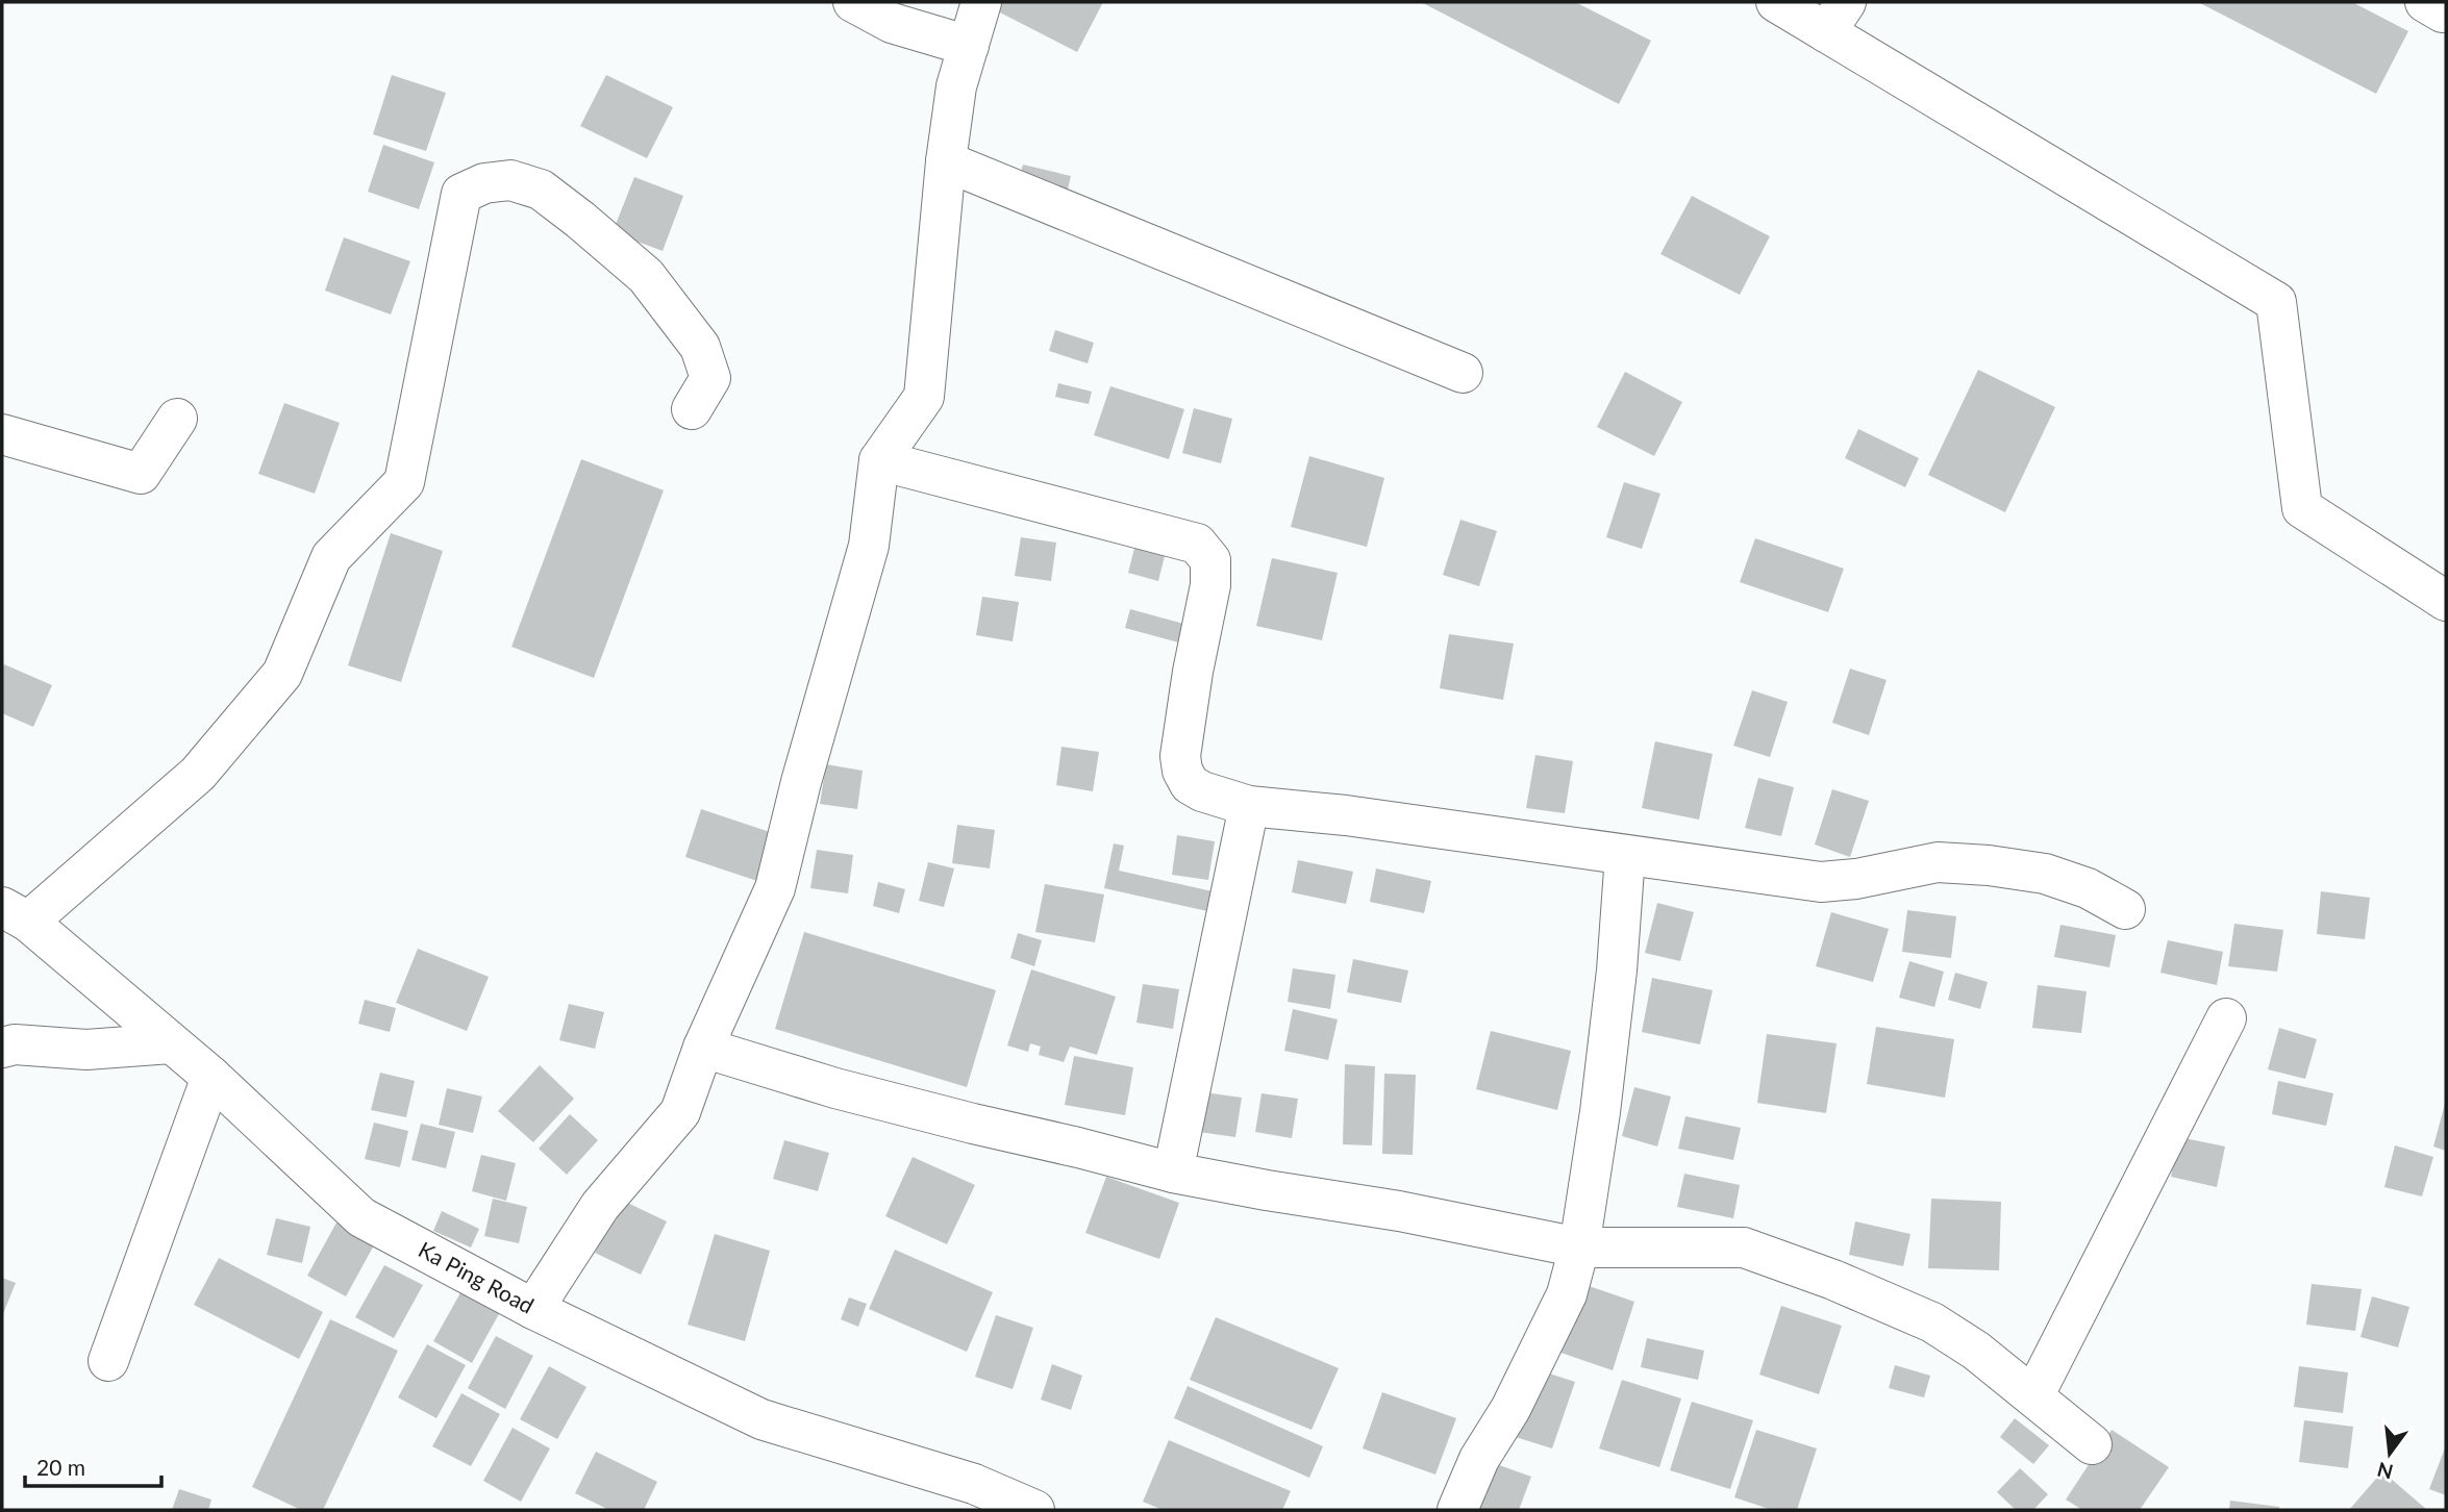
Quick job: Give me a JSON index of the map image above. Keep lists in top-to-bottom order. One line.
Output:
{"streets":{"street":["Ka Ping Road"]},"scale_bar":"20 m","north":"bottom"}
